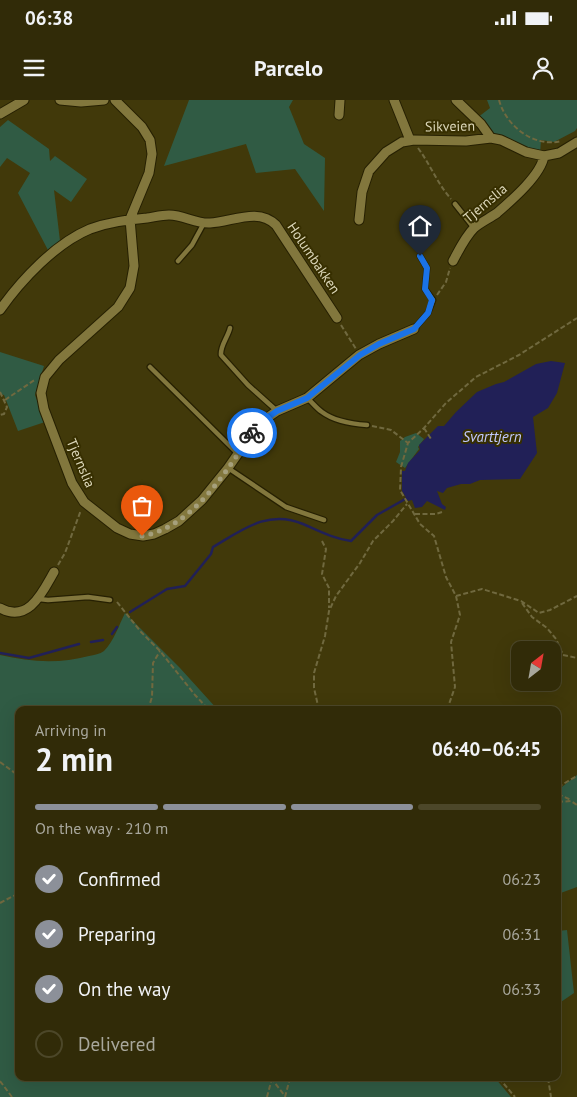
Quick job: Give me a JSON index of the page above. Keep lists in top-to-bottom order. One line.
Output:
{"streets":{"street":["Sikveien","Tjernslia","Holumbakken"]},"crossings":[["Tjernslia","Holumbakken"]],"water":["Svarttjern"],"north":"top right","page":{"status":"06:38","header":"Parcelo","heading":["2 min","Arriving in","06:40–06:45"],"bar":"On the way · 210 m","list":[["Confirmed","06:23"],["Preparing","06:31"],["On the way","06:33"],"Delivered"]}}
